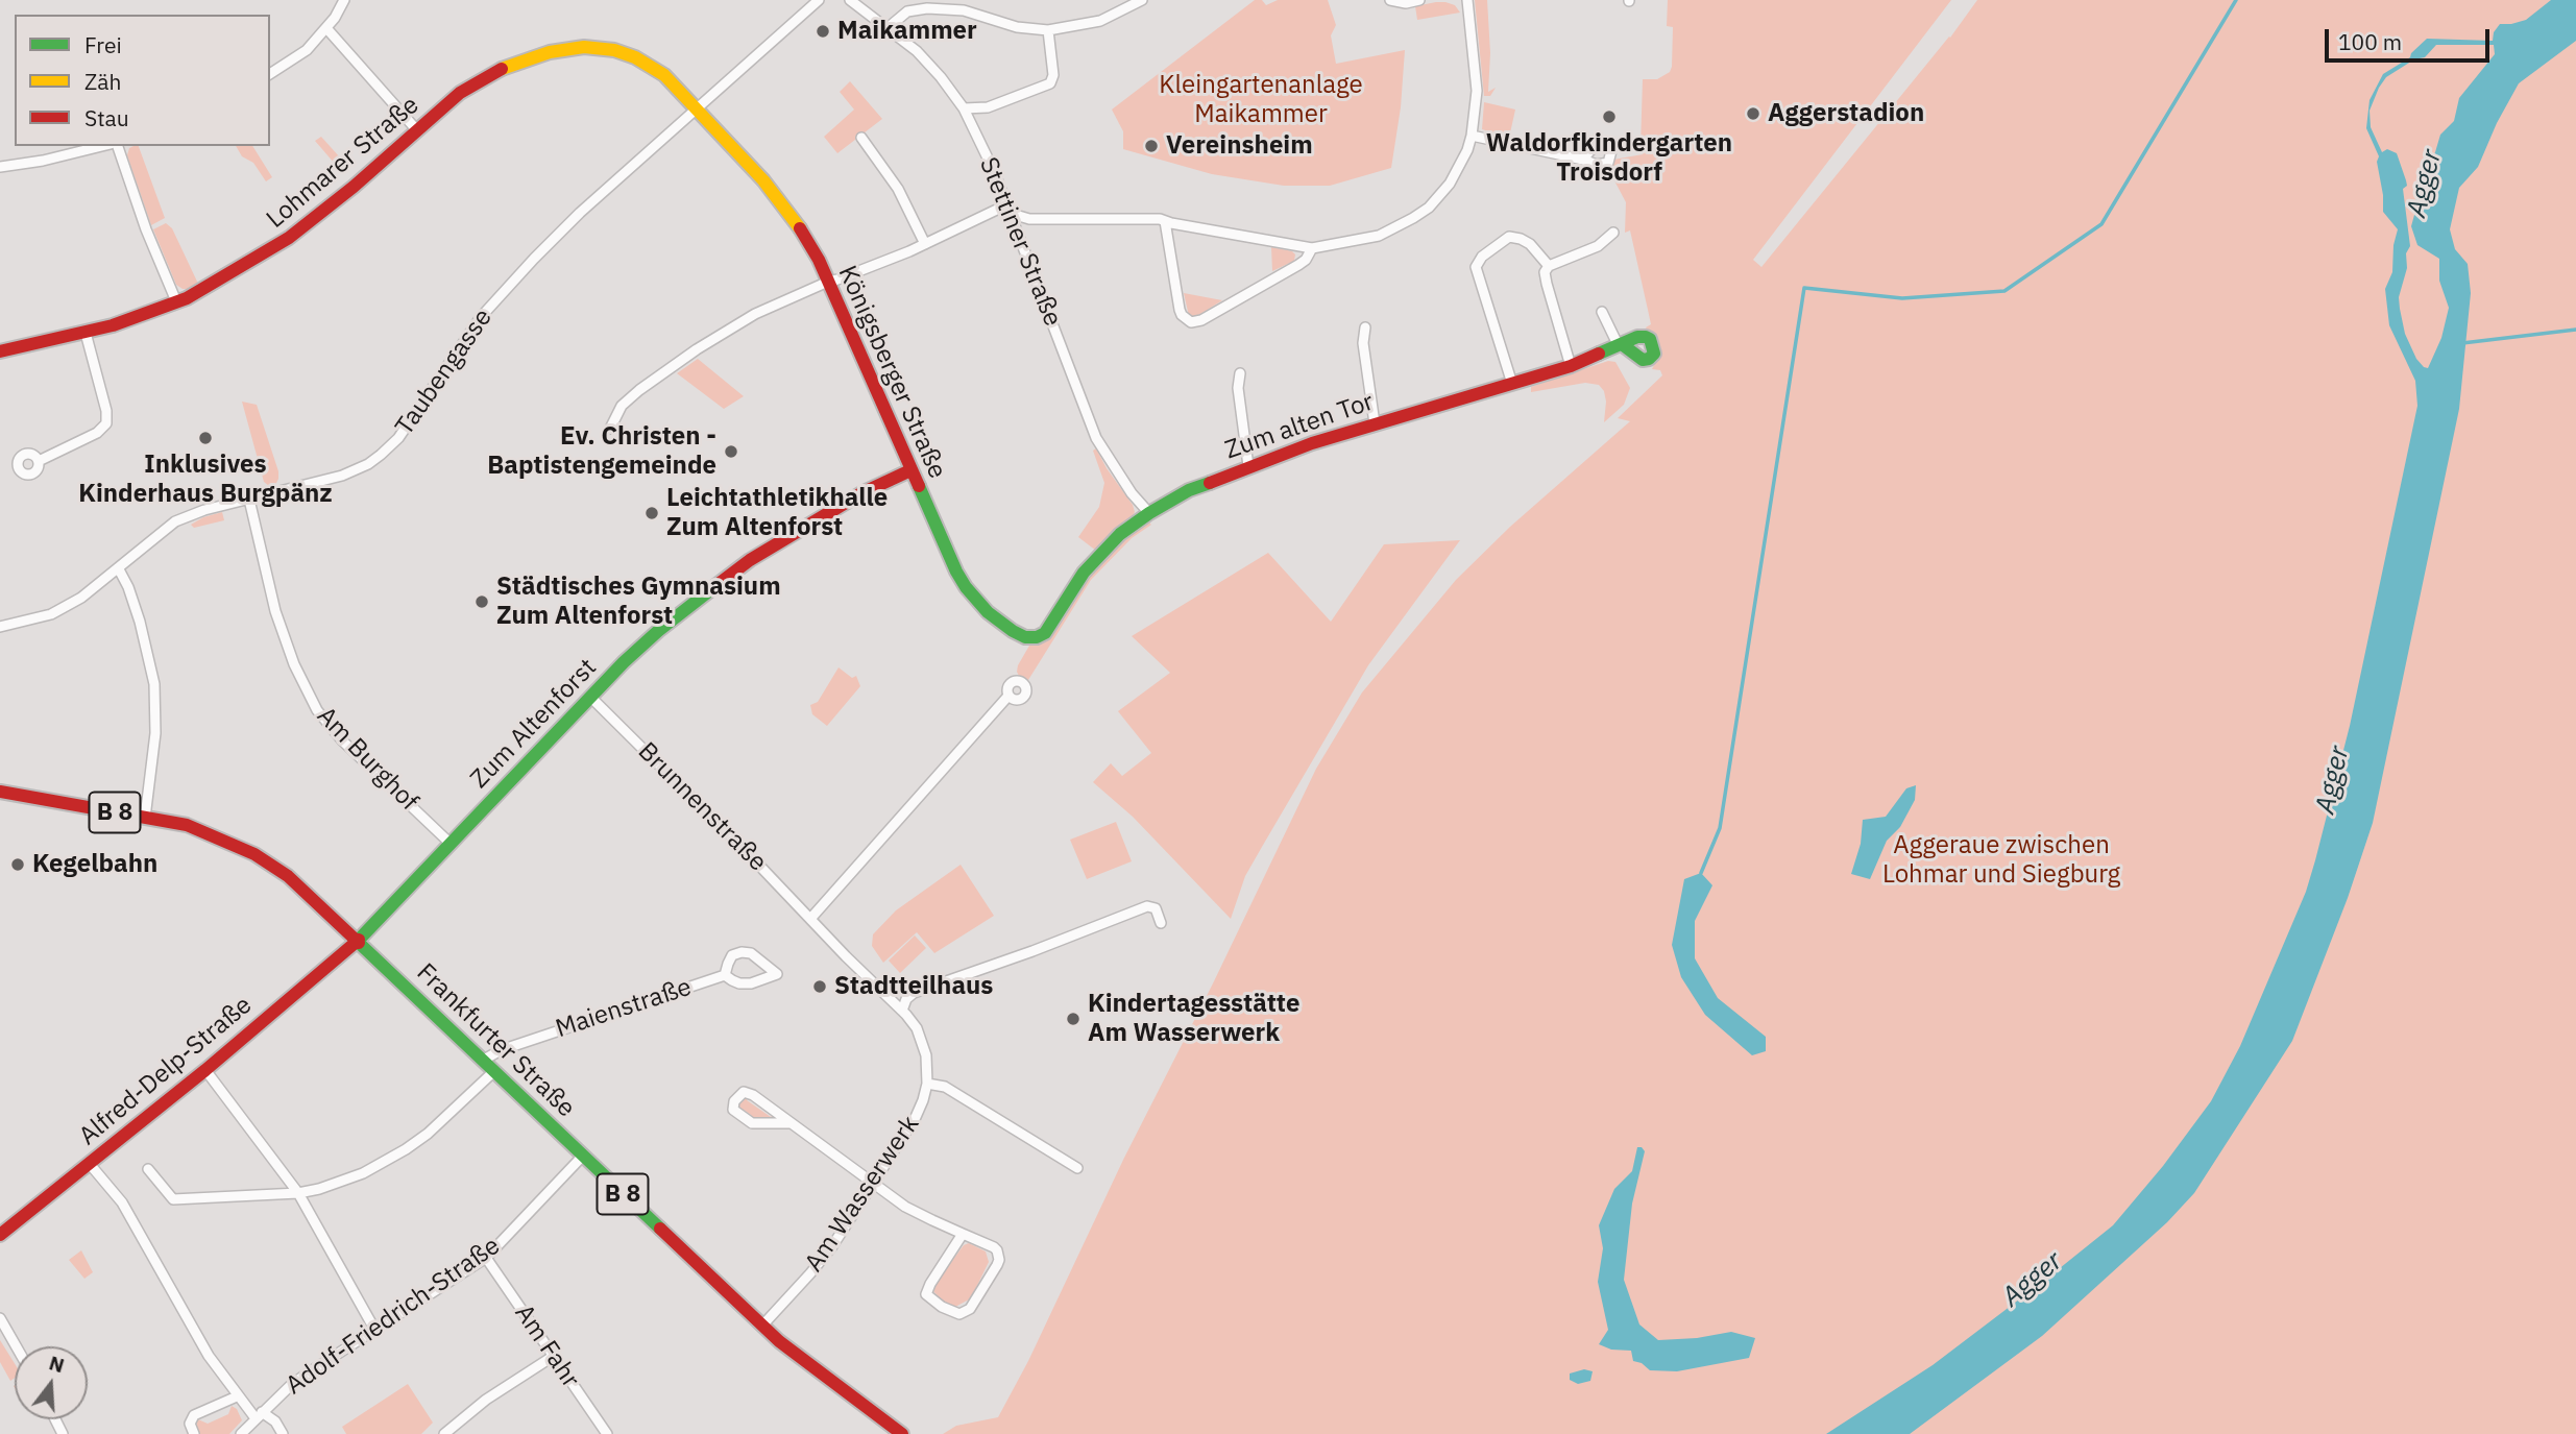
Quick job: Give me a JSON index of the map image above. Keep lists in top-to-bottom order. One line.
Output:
{"streets":{"street":["Lohmarer Straße","Stettiner Straße","Taubengasse","Königsberger Straße","Zum alten Tor","Zum Altenforst","Am Burghof","Brunnenstraße","B 8","Maienstraße","Frankfurter Straße","Alfred-Delp-Straße","Am Wasserwerk","Adolf-Friedrich-Straße","Am Fahr"]},"crossings":[["Lohmarer Straße","Taubengasse"],["Lohmarer Straße","Königsberger Straße"],["Stettiner Straße","Zum alten Tor"],["Taubengasse","Königsberger Straße"],["Taubengasse","Am Burghof"],["Königsberger Straße","Zum alten Tor"],["Königsberger Straße","Zum Altenforst"],["Zum Altenforst","Am Burghof"],["Zum Altenforst","Brunnenstraße"],["Zum Altenforst","Frankfurter Straße"],["Zum Altenforst","Alfred-Delp-Straße"],["Brunnenstraße","Am Wasserwerk"],["Maienstraße","Frankfurter Straße"],["Frankfurter Straße","Alfred-Delp-Straße"],["Frankfurter Straße","Am Wasserwerk"],["Frankfurter Straße","Adolf-Friedrich-Straße"],["Adolf-Friedrich-Straße","Am Fahr"]],"water":["Agger"],"parks":["Kleingartenanlage Maikammer","Aggeraue zwischen Lohmar und Siegburg"],"places":["Maikammer","Aggerstadion","Waldorfkindergarten Troisdorf","Vereinsheim","Inklusives Kinderhaus Burgpänz","Ev. Christen - Baptistengemeinde","Leichtathletikhalle Zum Altenforst","Städtisches Gymnasium Zum Altenforst","Kegelbahn","Stadtteilhaus","Kindertagesstätte Am Wasserwerk"],"legend":["Frei","Zäh","Stau"],"scale_bar":"100 m","north":"top"}
